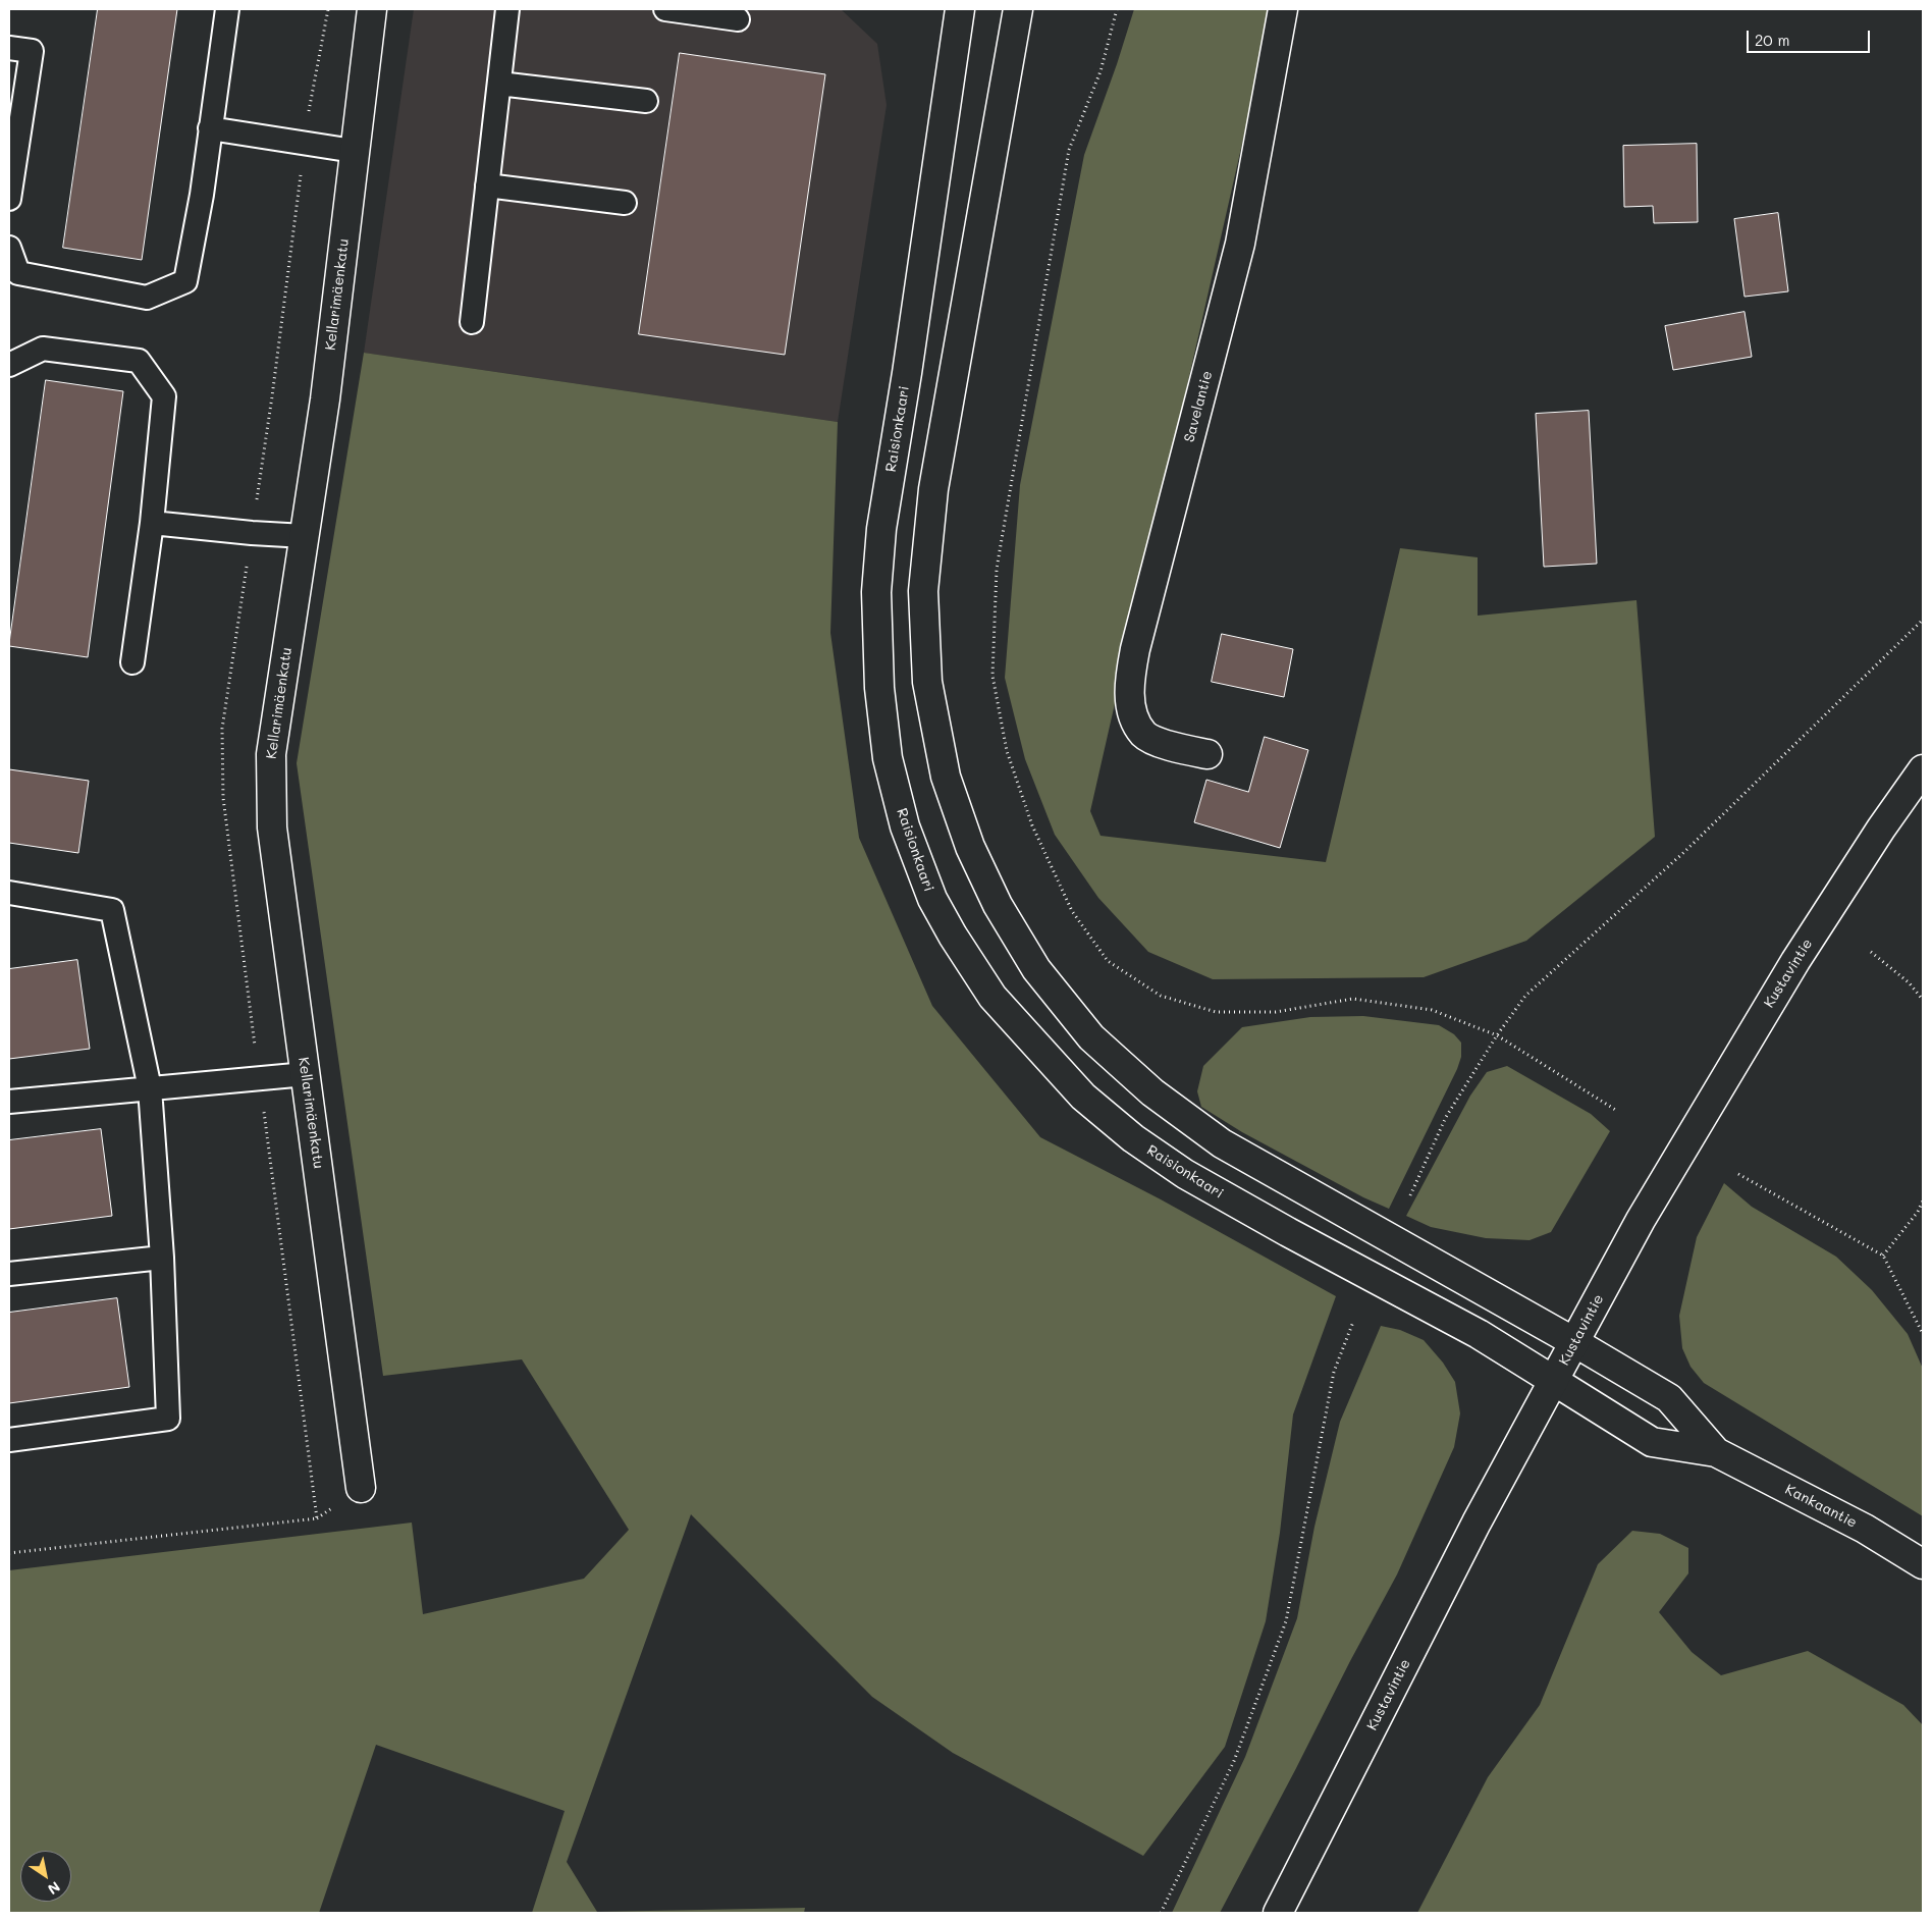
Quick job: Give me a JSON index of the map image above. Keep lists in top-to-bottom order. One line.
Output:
{"streets":{"main road":["Kellarimäenkatu","Savelantie","Raisionkaari","Kustavintie","Kankaantie"]},"crossings":[["Raisionkaari","Kustavintie"],["Raisionkaari","Kankaantie"],["Kustavintie","Kankaantie"]],"scale_bar":"20 m","north":"bottom right"}
